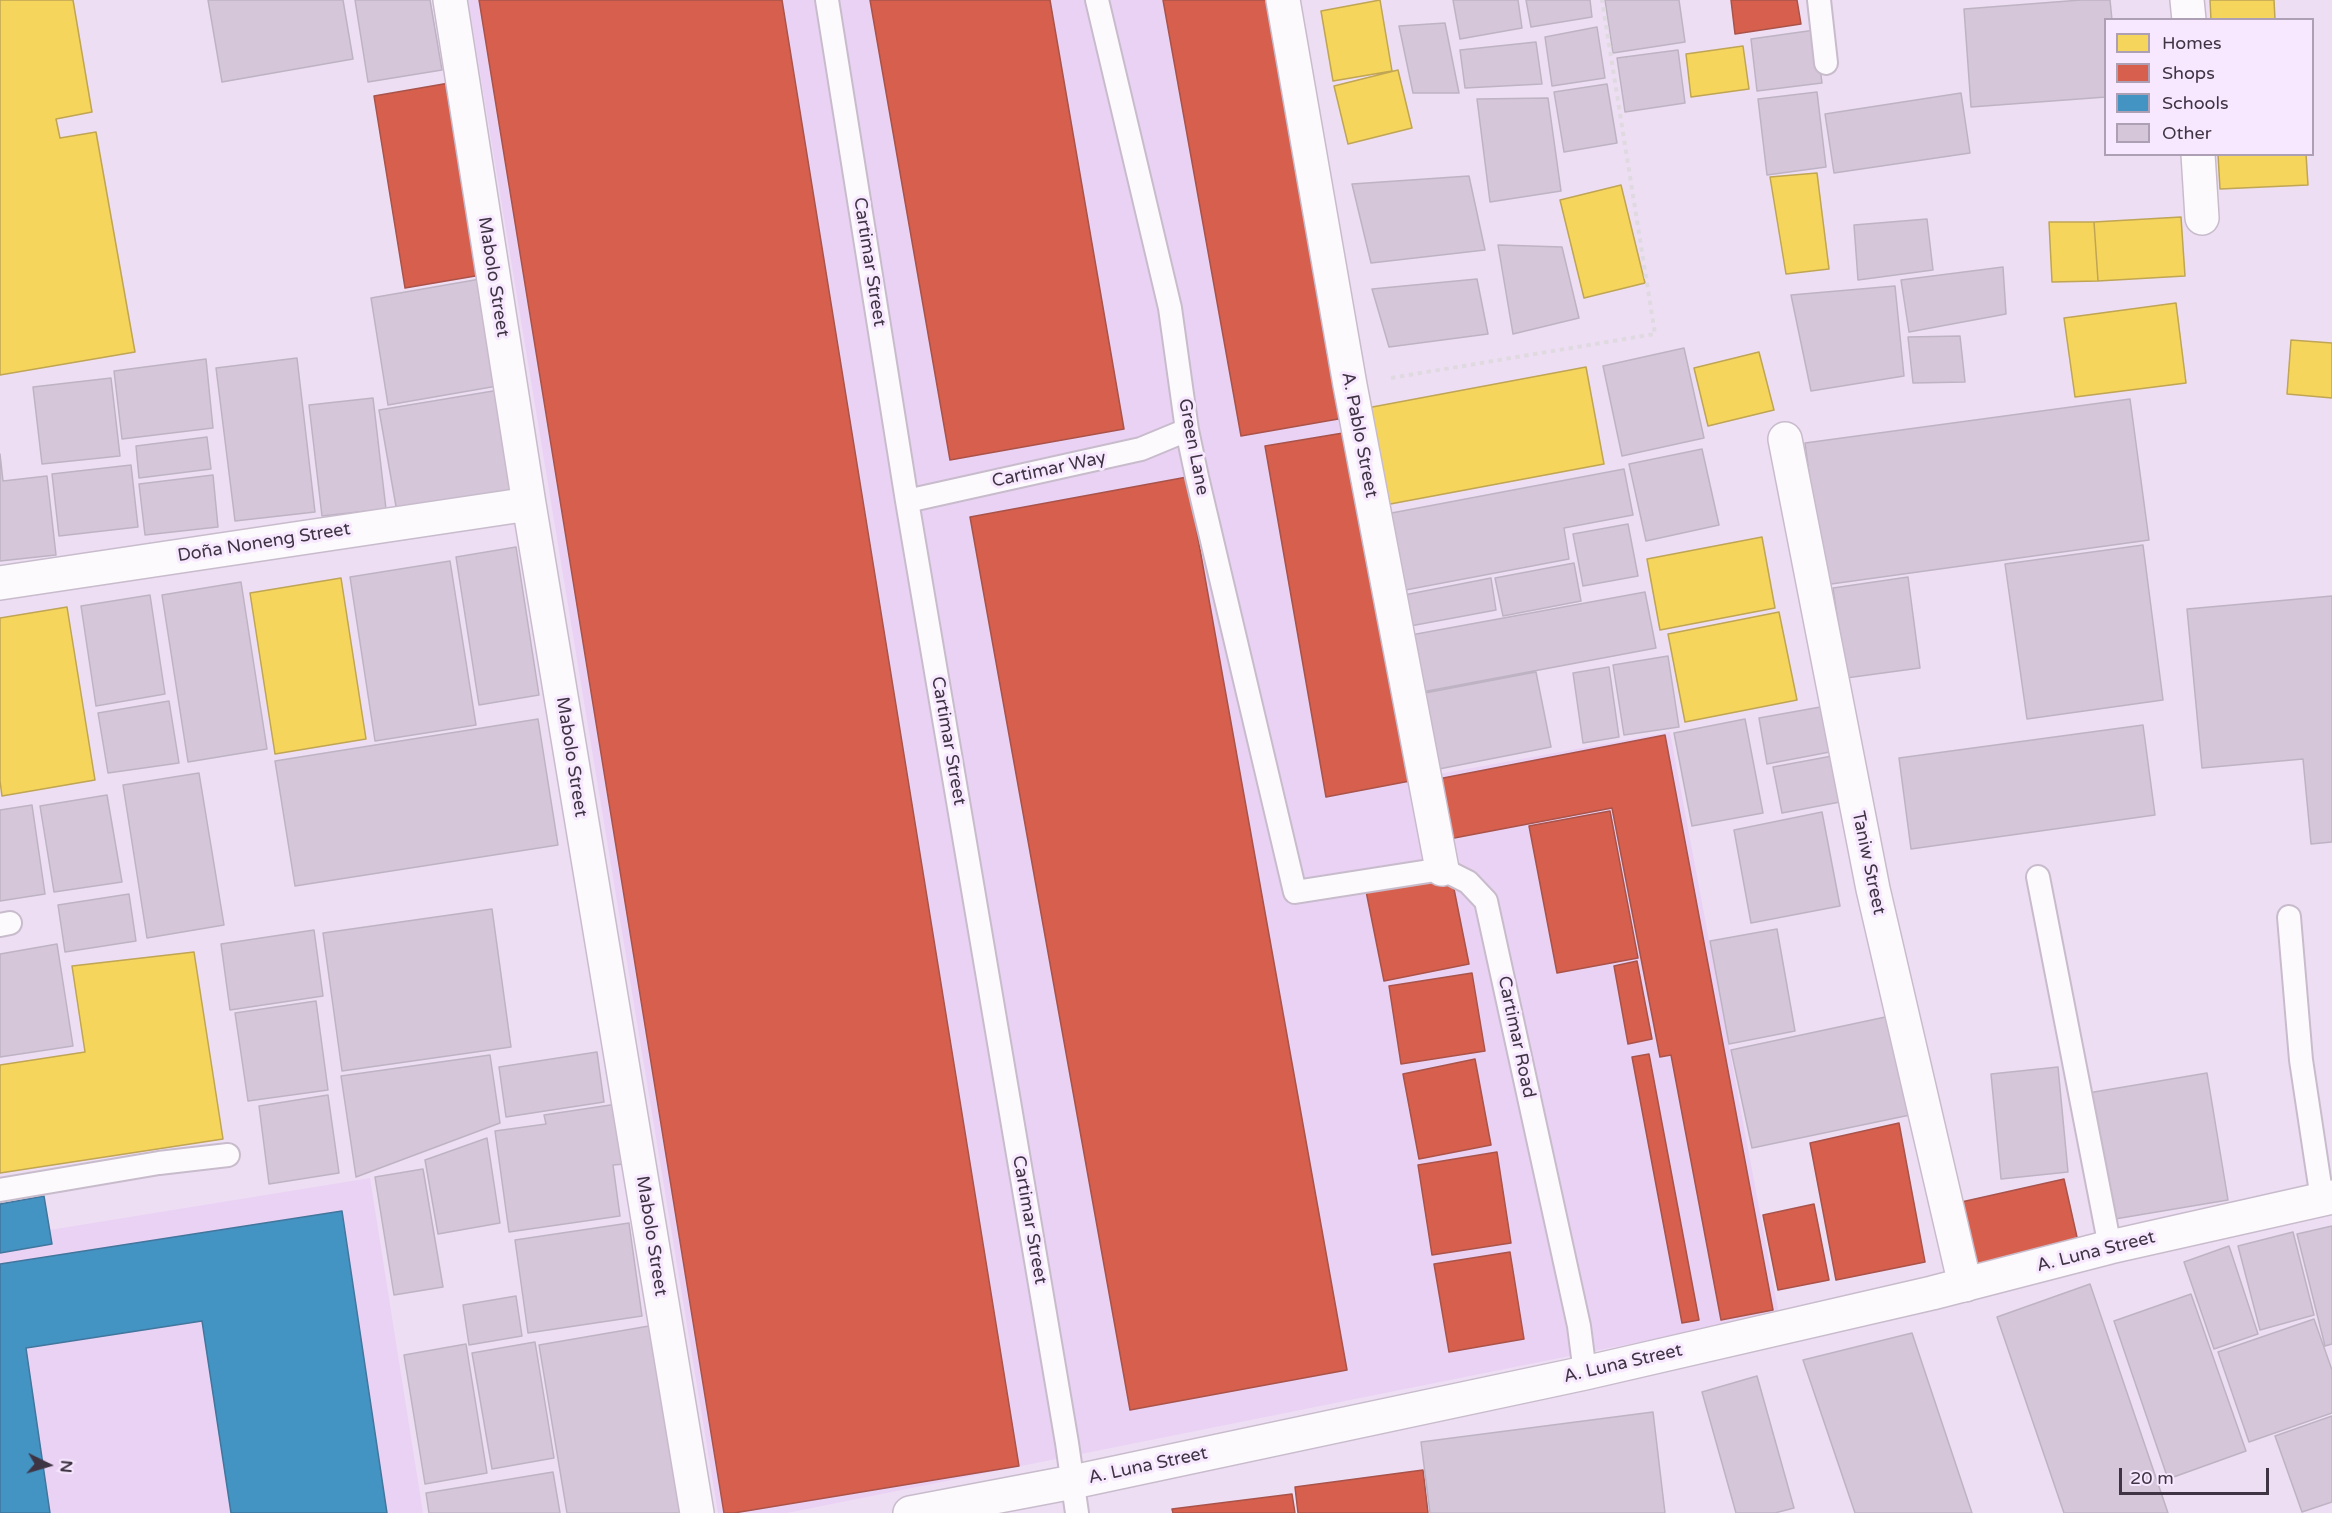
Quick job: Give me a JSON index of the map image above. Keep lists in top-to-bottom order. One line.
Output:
{"streets":{"street":["Mabolo Street","A. Pablo Street","Doña Noneng Street","Taniw Street","A. Luna Street"],"lane":["Cartimar Street","Green Lane","Cartimar Way","Cartimar Road"]},"crossings":[["Cartimar Street","Cartimar Way"],["Cartimar Street","A. Luna Street"],["Mabolo Street","Doña Noneng Street"],["A. Pablo Street","Green Lane"],["A. Pablo Street","Cartimar Road"],["Green Lane","Cartimar Way"],["Green Lane","Cartimar Road"],["Taniw Street","A. Luna Street"],["Cartimar Road","A. Luna Street"]],"legend":["Homes","Shops","Schools","Other"],"scale_bar":"20 m","north":"right"}
